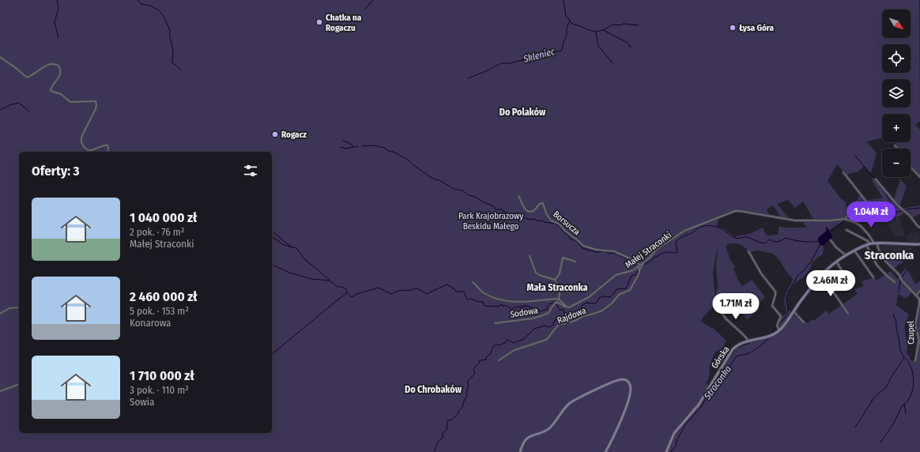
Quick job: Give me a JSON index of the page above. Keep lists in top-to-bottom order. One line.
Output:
{"streets":{"street":["Borsucza","Małej Straconki","Sodowa","Rajdowa","Czupel","Górska"]},"crossings":[["Borsucza","Małej Straconki"],["Borsucza","Rajdowa"],["Małej Straconki","Sodowa"],["Małej Straconki","Rajdowa"]],"districts":["Do Polaków","Straconka","Mała Straconka","Do Chrobaków"],"water":["Skleniec","Straconka"],"parks":["Park Krajobrazowy Beskidu Małego"],"places":["Chatka na Rogaczu","Łysa Góra","Rogacz"],"north":"bottom right","page":{"map_buttons":["+","−"],"heading":"Oferty: 3","list":[{"name":"1 040 000 zł","note":"2 pok. · 76 m² · Małej Straconki"},{"name":"2 460 000 zł","note":"5 pok. · 153 m² · Konarowa"},{"name":"1 710 000 zł","note":"3 pok. · 110 m² · Sowia"}],"price":["1.04M zł","2.46M zł","1.71M zł"]}}
